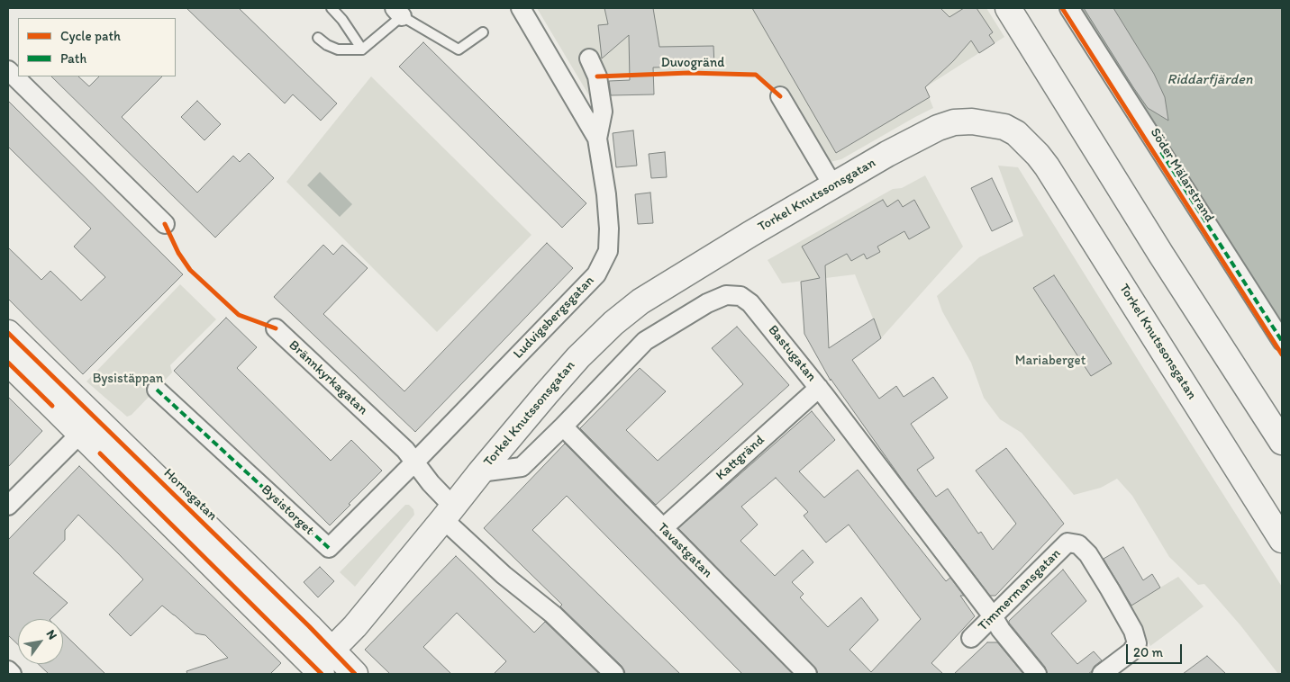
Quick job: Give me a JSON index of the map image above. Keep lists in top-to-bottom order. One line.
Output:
{"streets":{"street":["Torkel Knutssonsgatan","Ludvigsbergsgatan","Bastugatan","Brännkyrkagatan","Kattgränd","Hornsgatan","Bysistorget","Tavastgatan","Timmermansgatan"],"cycle path":["Duvogränd","Söder Mälarstrand"]},"crossings":[["Torkel Knutssonsgatan","Bastugatan"],["Torkel Knutssonsgatan","Brännkyrkagatan"],["Torkel Knutssonsgatan","Hornsgatan"],["Ludvigsbergsgatan","Brännkyrkagatan"],["Ludvigsbergsgatan","Bysistorget"],["Bastugatan","Kattgränd"],["Bastugatan","Tavastgatan"],["Bastugatan","Timmermansgatan"],["Brännkyrkagatan","Bysistorget"],["Kattgränd","Tavastgatan"]],"water":["Riddarfjärden"],"parks":["Mariaberget","Bysistäppan"],"legend":["Cycle path","Path"],"scale_bar":"20 m","north":"top right"}
